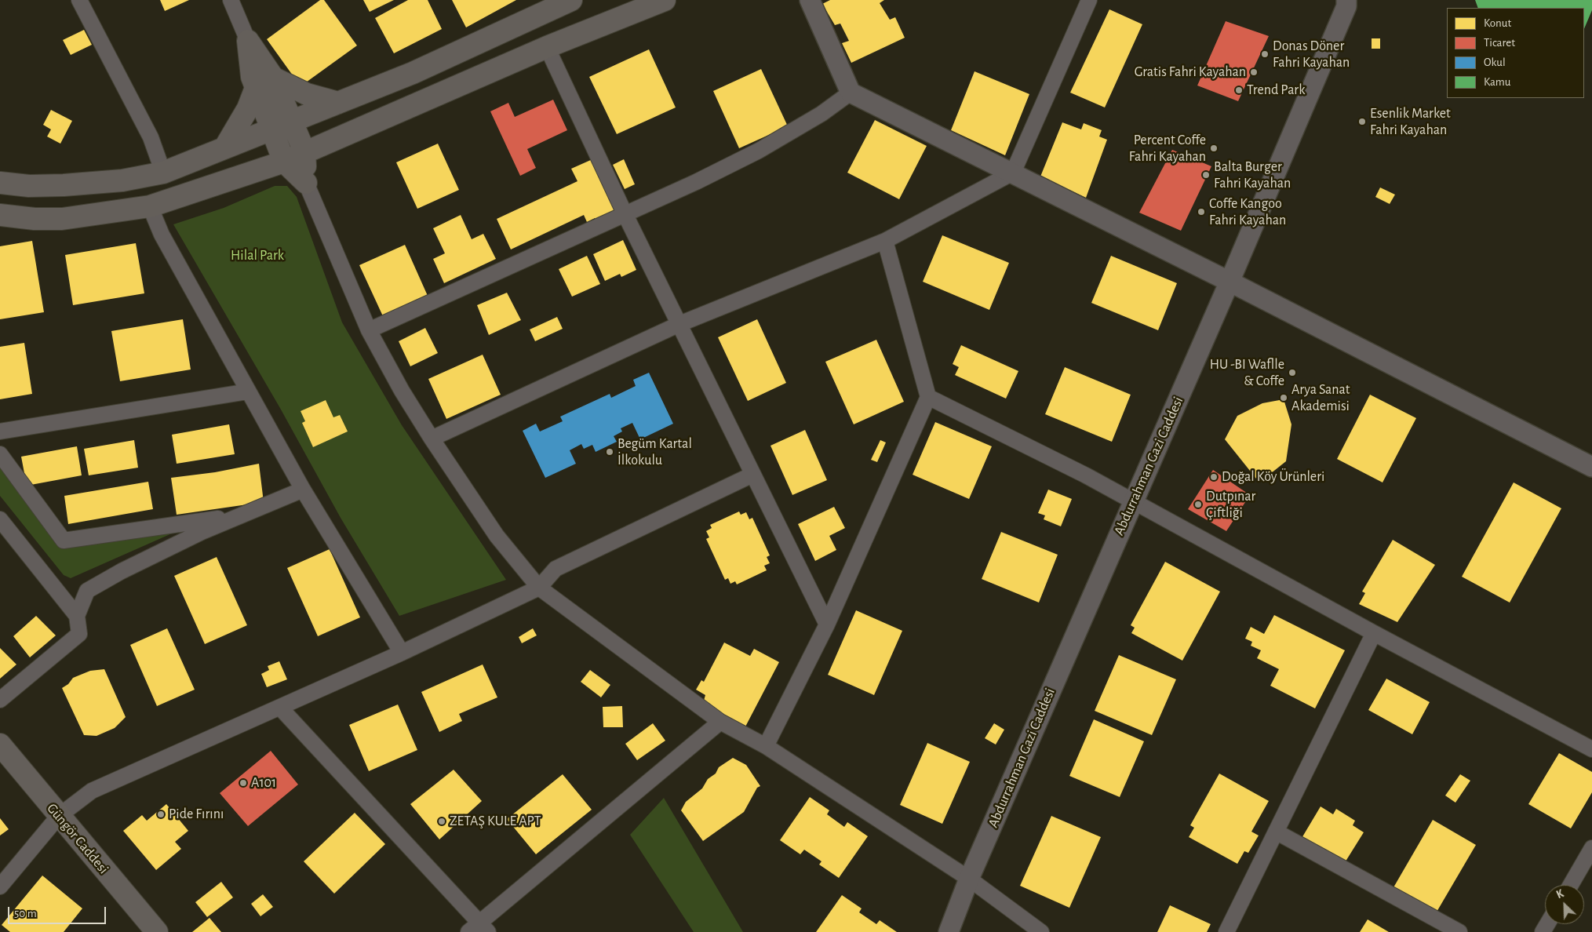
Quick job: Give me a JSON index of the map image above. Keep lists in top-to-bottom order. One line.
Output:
{"streets":{"main road":["Güngör Caddesi"],"street":["Abdurrahman Gazi Caddesi"]},"parks":["Hilal Park"],"places":["Donas Döner Fahri Kayahan","Gratis Fahri Kayahan","Trend Park","Esenlik Market Fahri Kayahan","Percent Coffe Fahri Kayahan","Balta Burger Fahri Kayahan","Coffe Kangoo Fahri Kayahan","HU -BI Waflle & Coffe","Arya Sanat Akademisi","Begüm Kartal İlkokulu","Doğal Köy Ürünleri","Dutpınar Çiftliği","A101","Pide Fırını","ZETAŞ KULE APT"],"legend":["Konut","Ticaret","Okul","Kamu"],"scale_bar":"50 m","north":"top left"}
